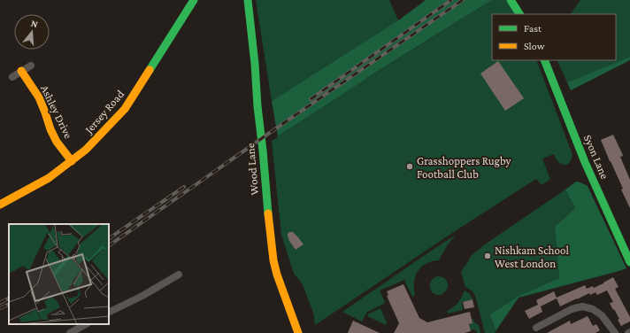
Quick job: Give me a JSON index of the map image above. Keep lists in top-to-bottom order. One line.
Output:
{"streets":{"street":["Ashley Drive","Jersey Road","Syon Lane","Wood Lane"]},"crossings":[["Ashley Drive","Jersey Road"]],"places":["Grasshoppers Rugby Football Club","Nishkam School West London"],"legend":["Fast","Slow"],"north":"top"}
